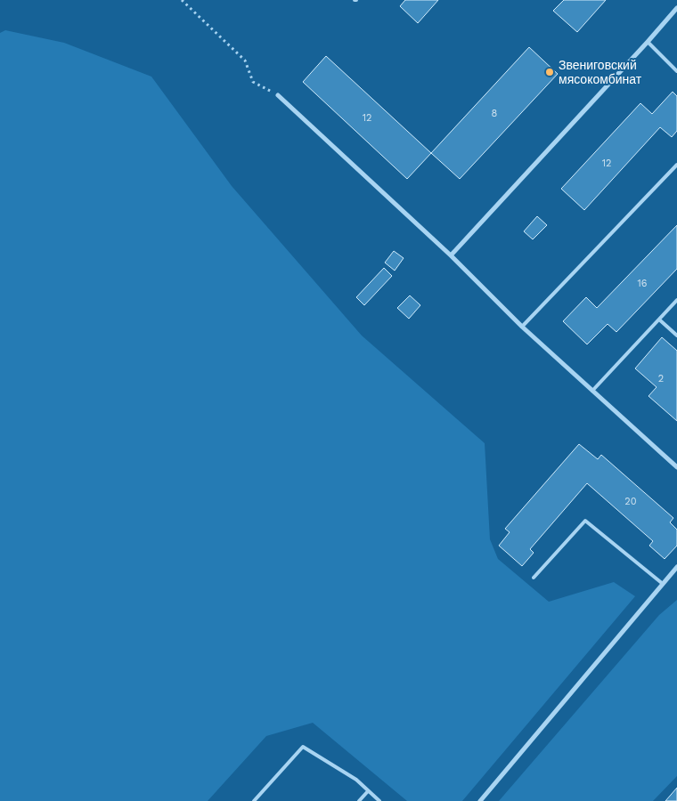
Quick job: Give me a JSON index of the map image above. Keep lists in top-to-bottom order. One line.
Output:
{"places":["Звениговский мясокомбинат"],"house_numbers":["8","12","12","16","2","20"]}
